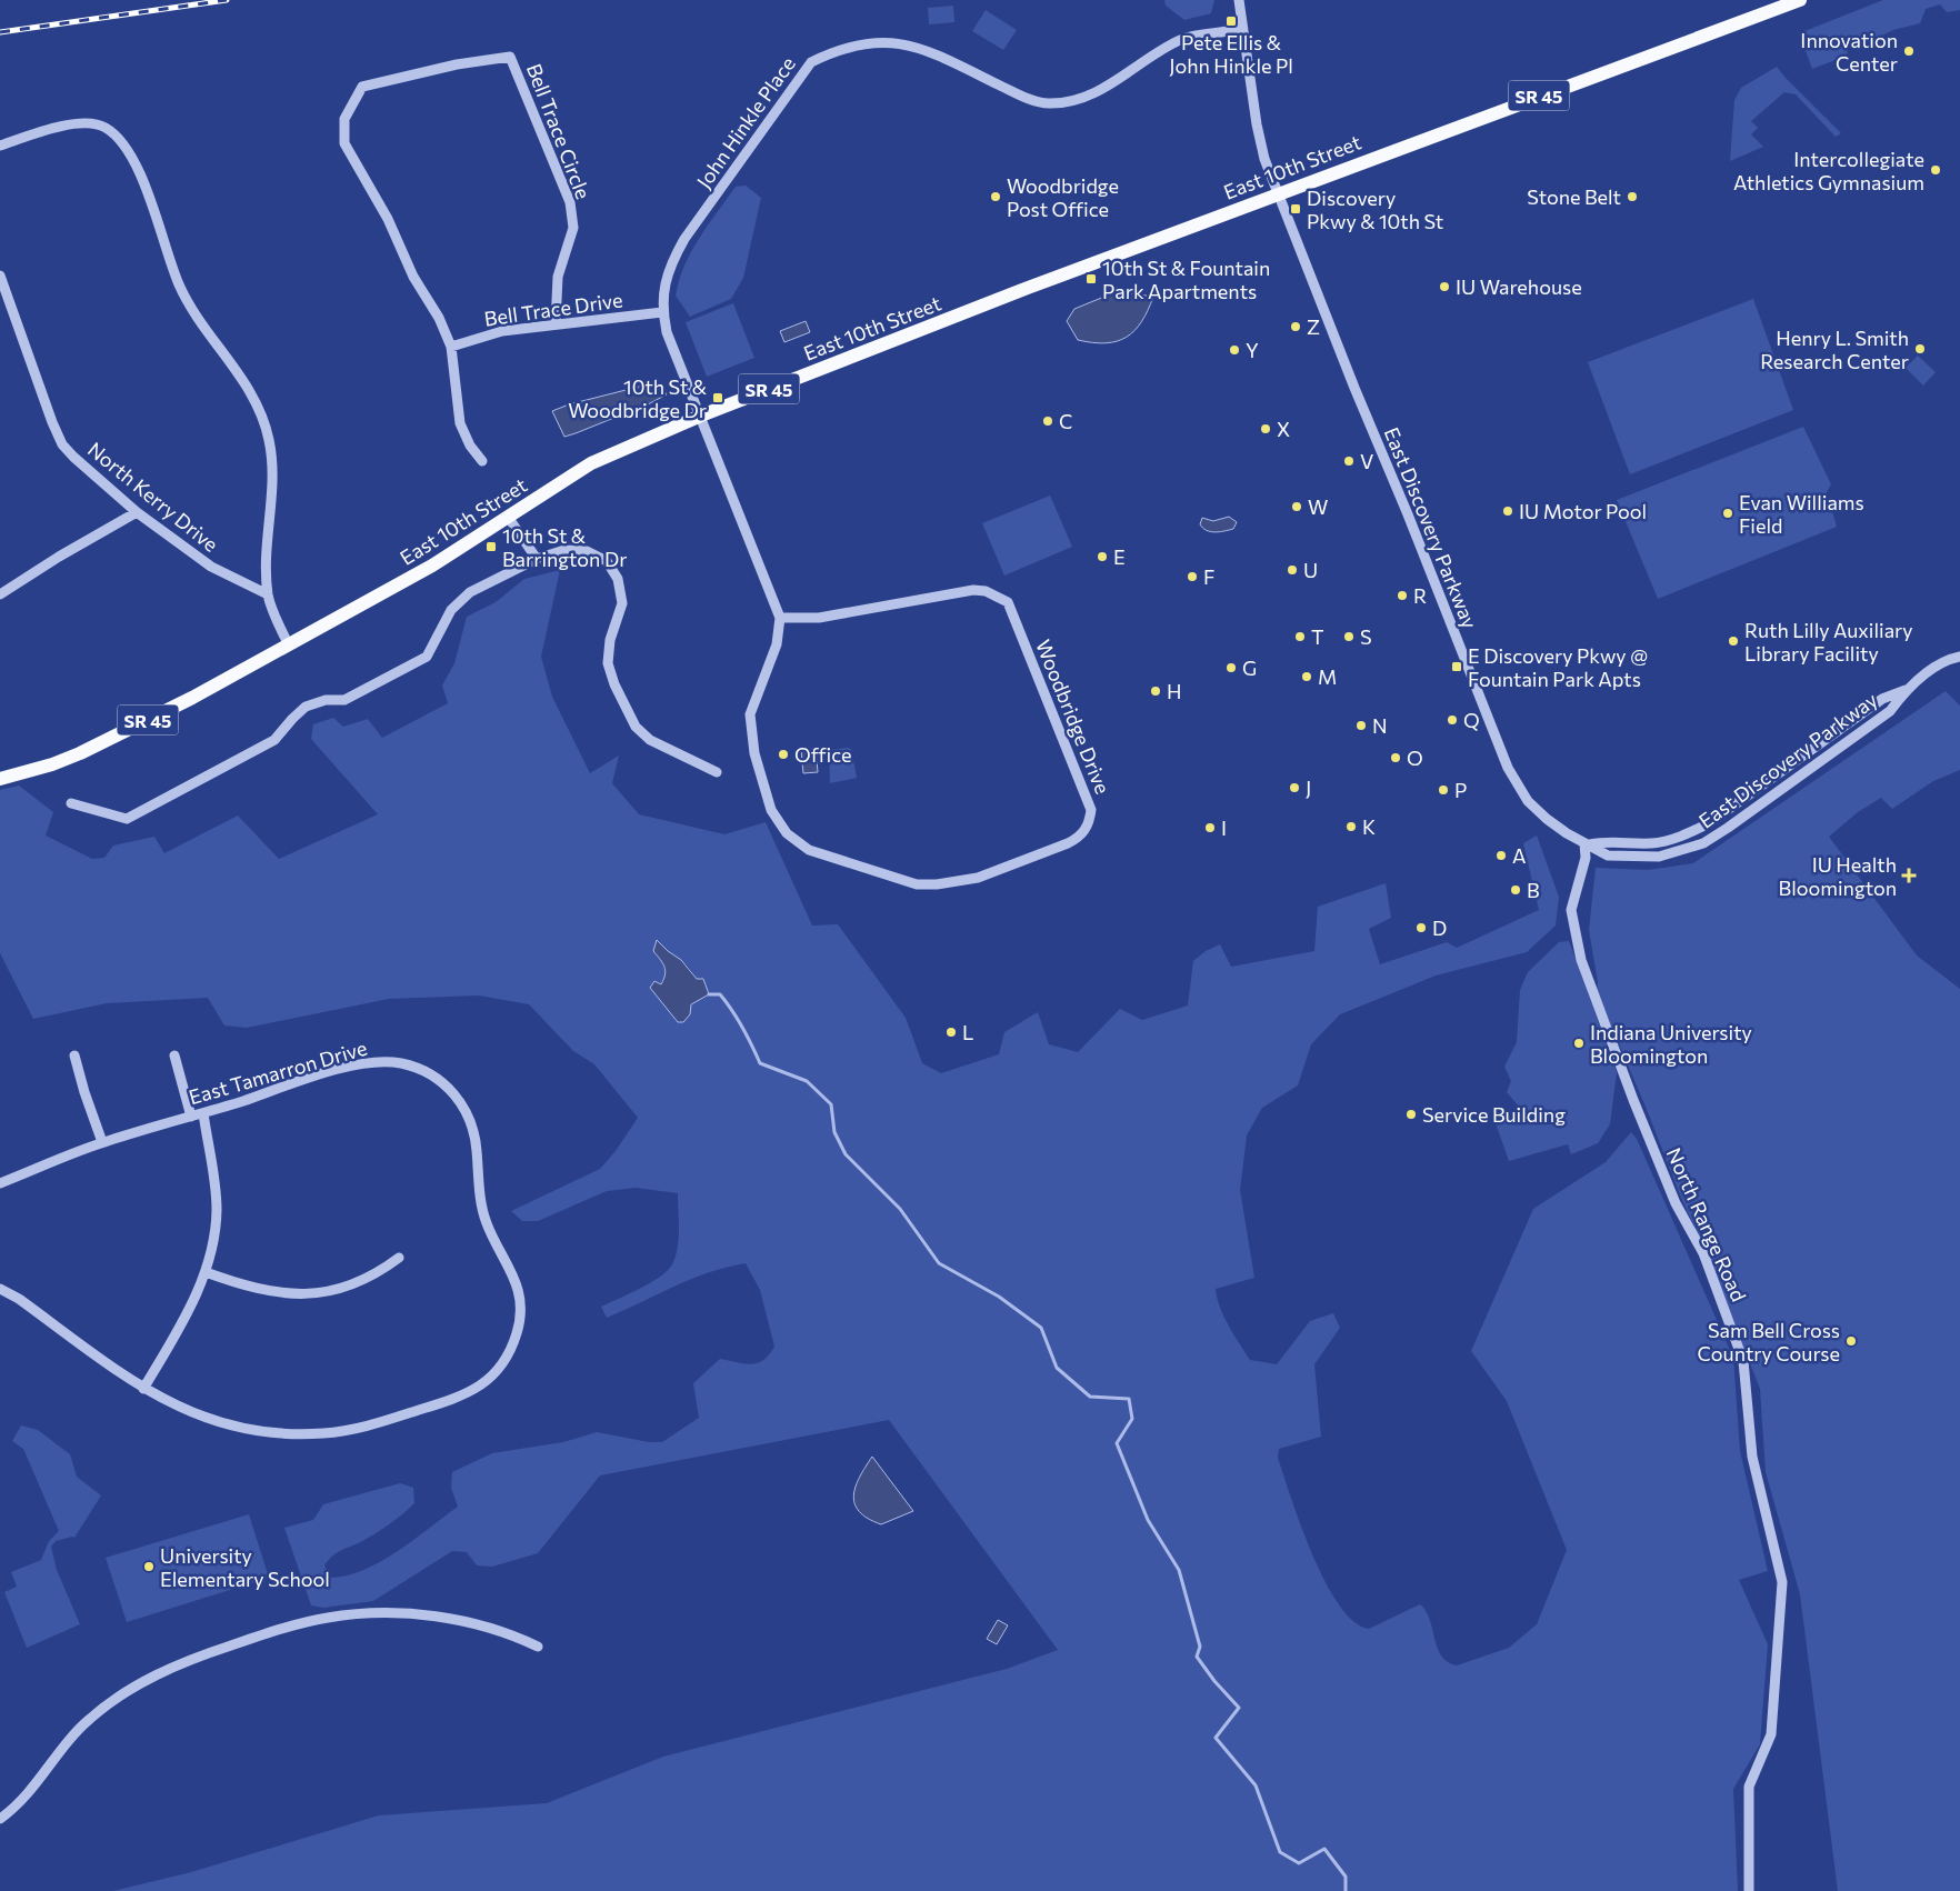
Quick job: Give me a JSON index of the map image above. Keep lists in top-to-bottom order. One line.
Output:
{"streets":{"main road":["SR 45","East 10th Street"],"street":["John Hinkle Place","Bell Trace Circle","Bell Trace Drive","North Kerry Drive","East Discovery Parkway","Woodbridge Drive","East Tamarron Drive","North Range Road"]},"crossings":[["John Hinkle Place","East 10th Street"],["John Hinkle Place","Bell Trace Drive"],["John Hinkle Place","East Discovery Parkway"],["John Hinkle Place","Woodbridge Drive"],["Bell Trace Circle","Bell Trace Drive"],["East 10th Street","East Discovery Parkway"],["East 10th Street","Woodbridge Drive"],["East Discovery Parkway","North Range Road"]],"places":{"transit":["Pete Ellis & John Hinkle Pl","Discovery Pkwy & 10th St","10th St & Fountain Park Apartments","10th St & Woodbridge Dr","10th St & Barrington Dr","E Discovery Pkwy @ Fountain Park Apts"],"other":["Innovation Center","Intercollegiate Athletics Gymnasium","Woodbridge Post Office","Stone Belt","IU Warehouse","Z","Henry L. Smith Research Center","Y","C","X","V","W","IU Motor Pool","Evan Williams Field","E","U","F","R","T","S","Ruth Lilly Auxiliary Library Facility","G","M","H","Q","N","Office","O","J","P","K","I","A","B","D","L","Indiana University Bloomington","Service Building","Sam Bell Cross Country Course","University Elementary School"],"health":["IU Health Bloomington"]}}
